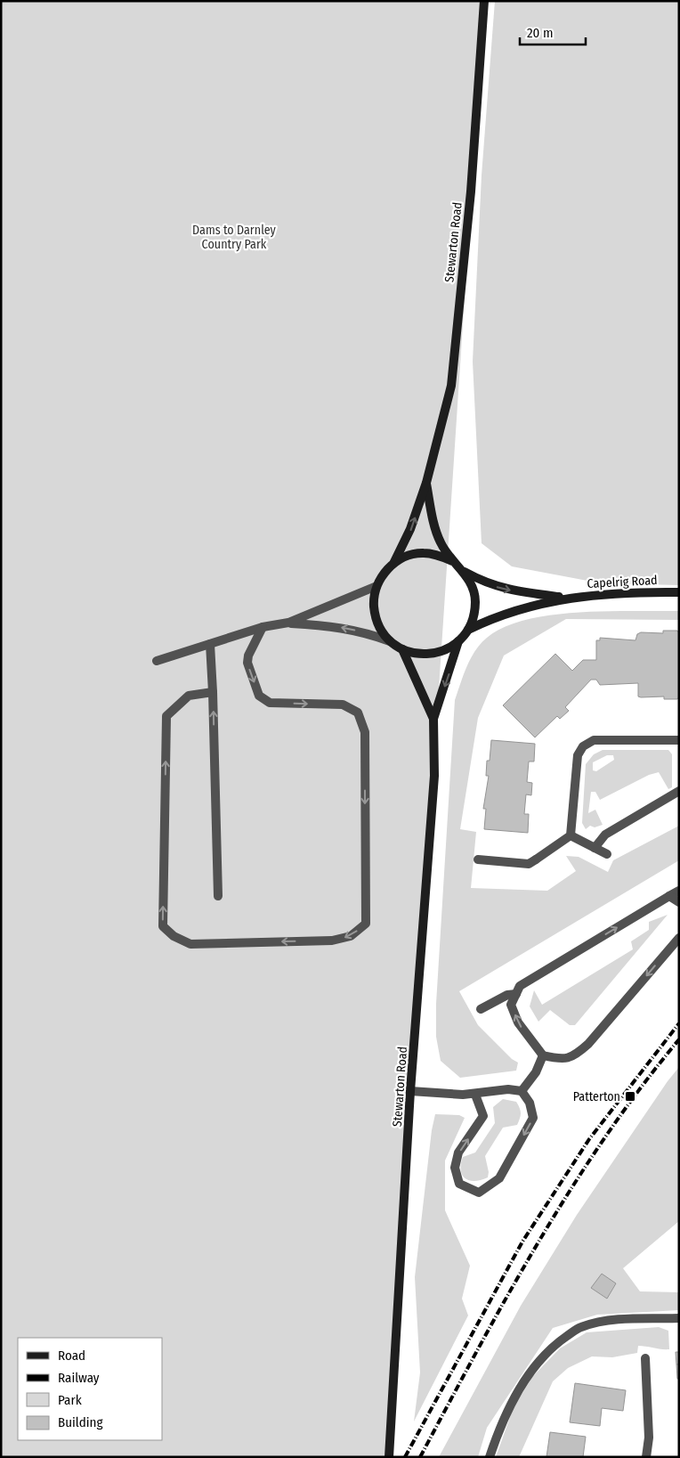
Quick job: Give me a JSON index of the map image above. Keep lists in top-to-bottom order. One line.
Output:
{"streets":{"main road":["Stewarton Road","Capelrig Road"]},"crossings":[["Stewarton Road","Capelrig Road"]],"parks":["Dams to Darnley Country Park"],"places":{"transit":["Patterton"]},"legend":["Road","Railway","Park","Building"],"scale_bar":"20 m"}
